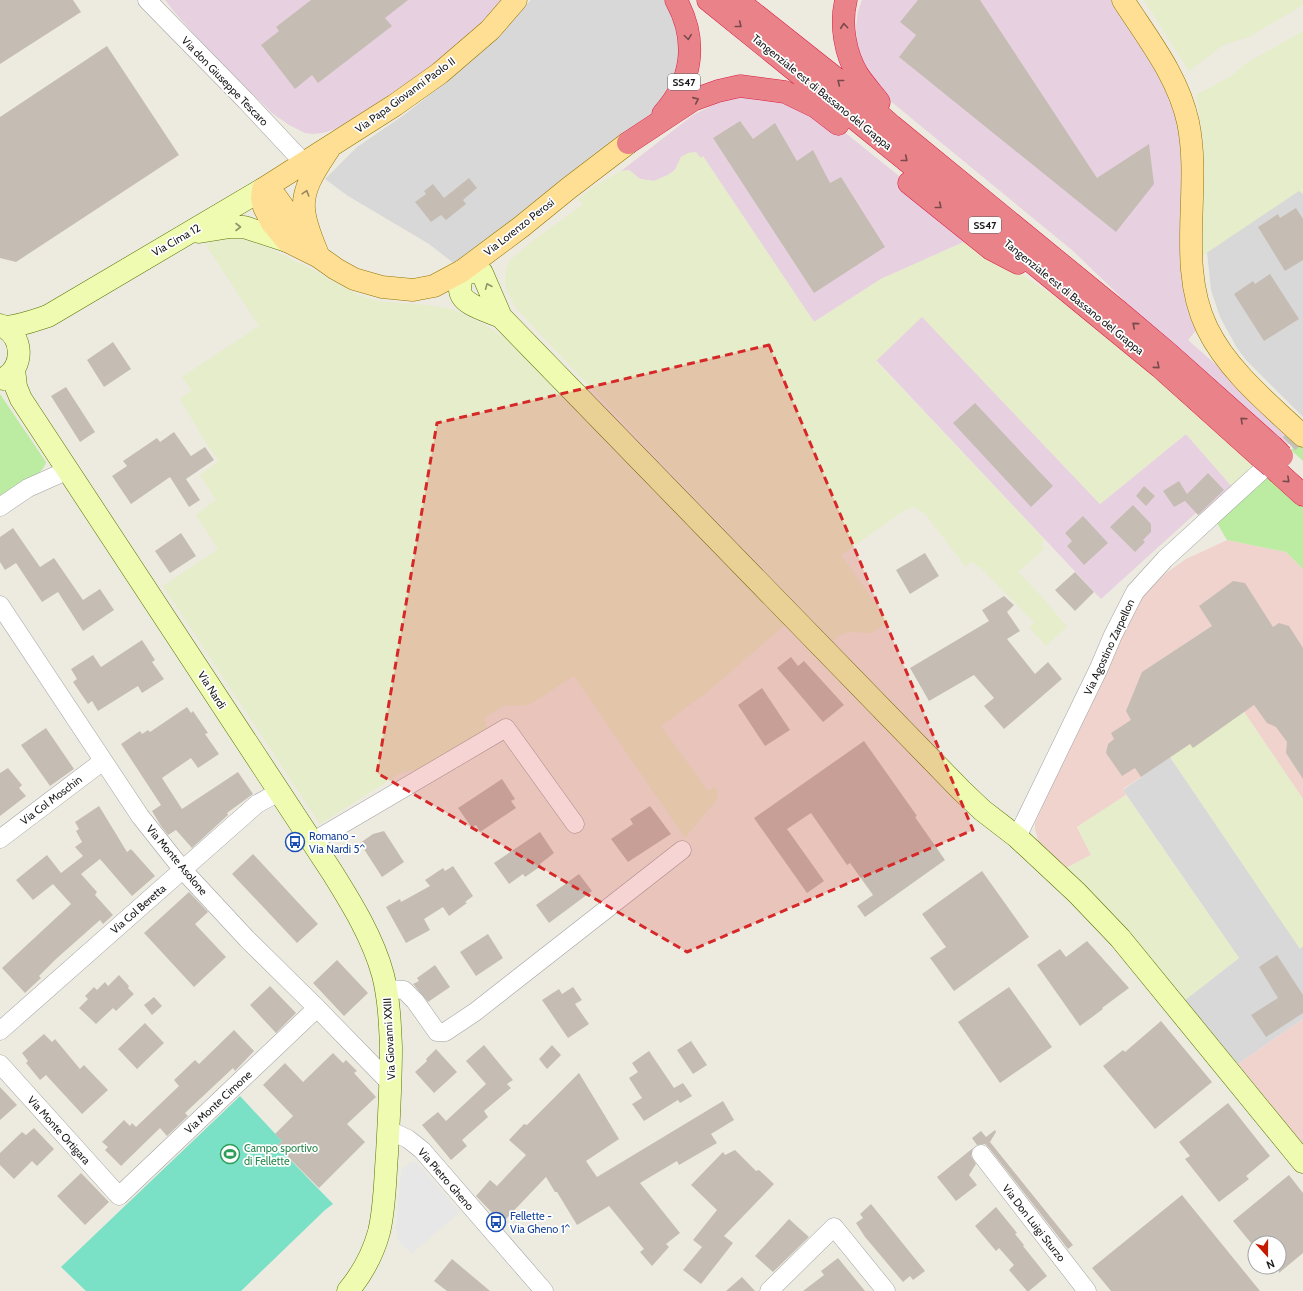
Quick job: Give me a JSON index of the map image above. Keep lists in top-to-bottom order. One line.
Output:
{"streets":{"highway":["SS47","Tangenziale est di Bassano del Grappa"],"main road":["Via Papa Giovanni Paolo II","Via Lorenzo Perosi","Via Cima 12","Via Nardi","Via Giovanni XXIII"],"street":["Via don Giuseppe Tescaro","Via Agostino Zarpellon","Via Col Moschin","Via Monte Asolone","Via Col Beretta","Via Monte Cimone","Via Monte Ortigara","Via Pietro Gheno","Via Don Luigi Sturzo"]},"crossings":[["Via don Giuseppe Tescaro","Via Papa Giovanni Paolo II"],["Via don Giuseppe Tescaro","Via Cima 12"],["SS47","Via Lorenzo Perosi"],["Tangenziale est di Bassano del Grappa","Via Agostino Zarpellon"],["Via Papa Giovanni Paolo II","Via Cima 12"],["Via Nardi","Via Col Beretta"],["Via Nardi","Via Giovanni XXIII"],["Via Col Moschin","Via Monte Asolone"],["Via Monte Asolone","Via Col Beretta"],["Via Monte Asolone","Via Giovanni XXIII"],["Via Monte Asolone","Via Monte Cimone"],["Via Giovanni XXIII","Via Pietro Gheno"],["Via Monte Cimone","Via Monte Ortigara"]],"places":{"bus stop":["Romano - Via Nardi 5^","Fellette - Via Gheno 1^"],"sports":["Campo sportivo di Fellette"]},"north":"bottom"}
